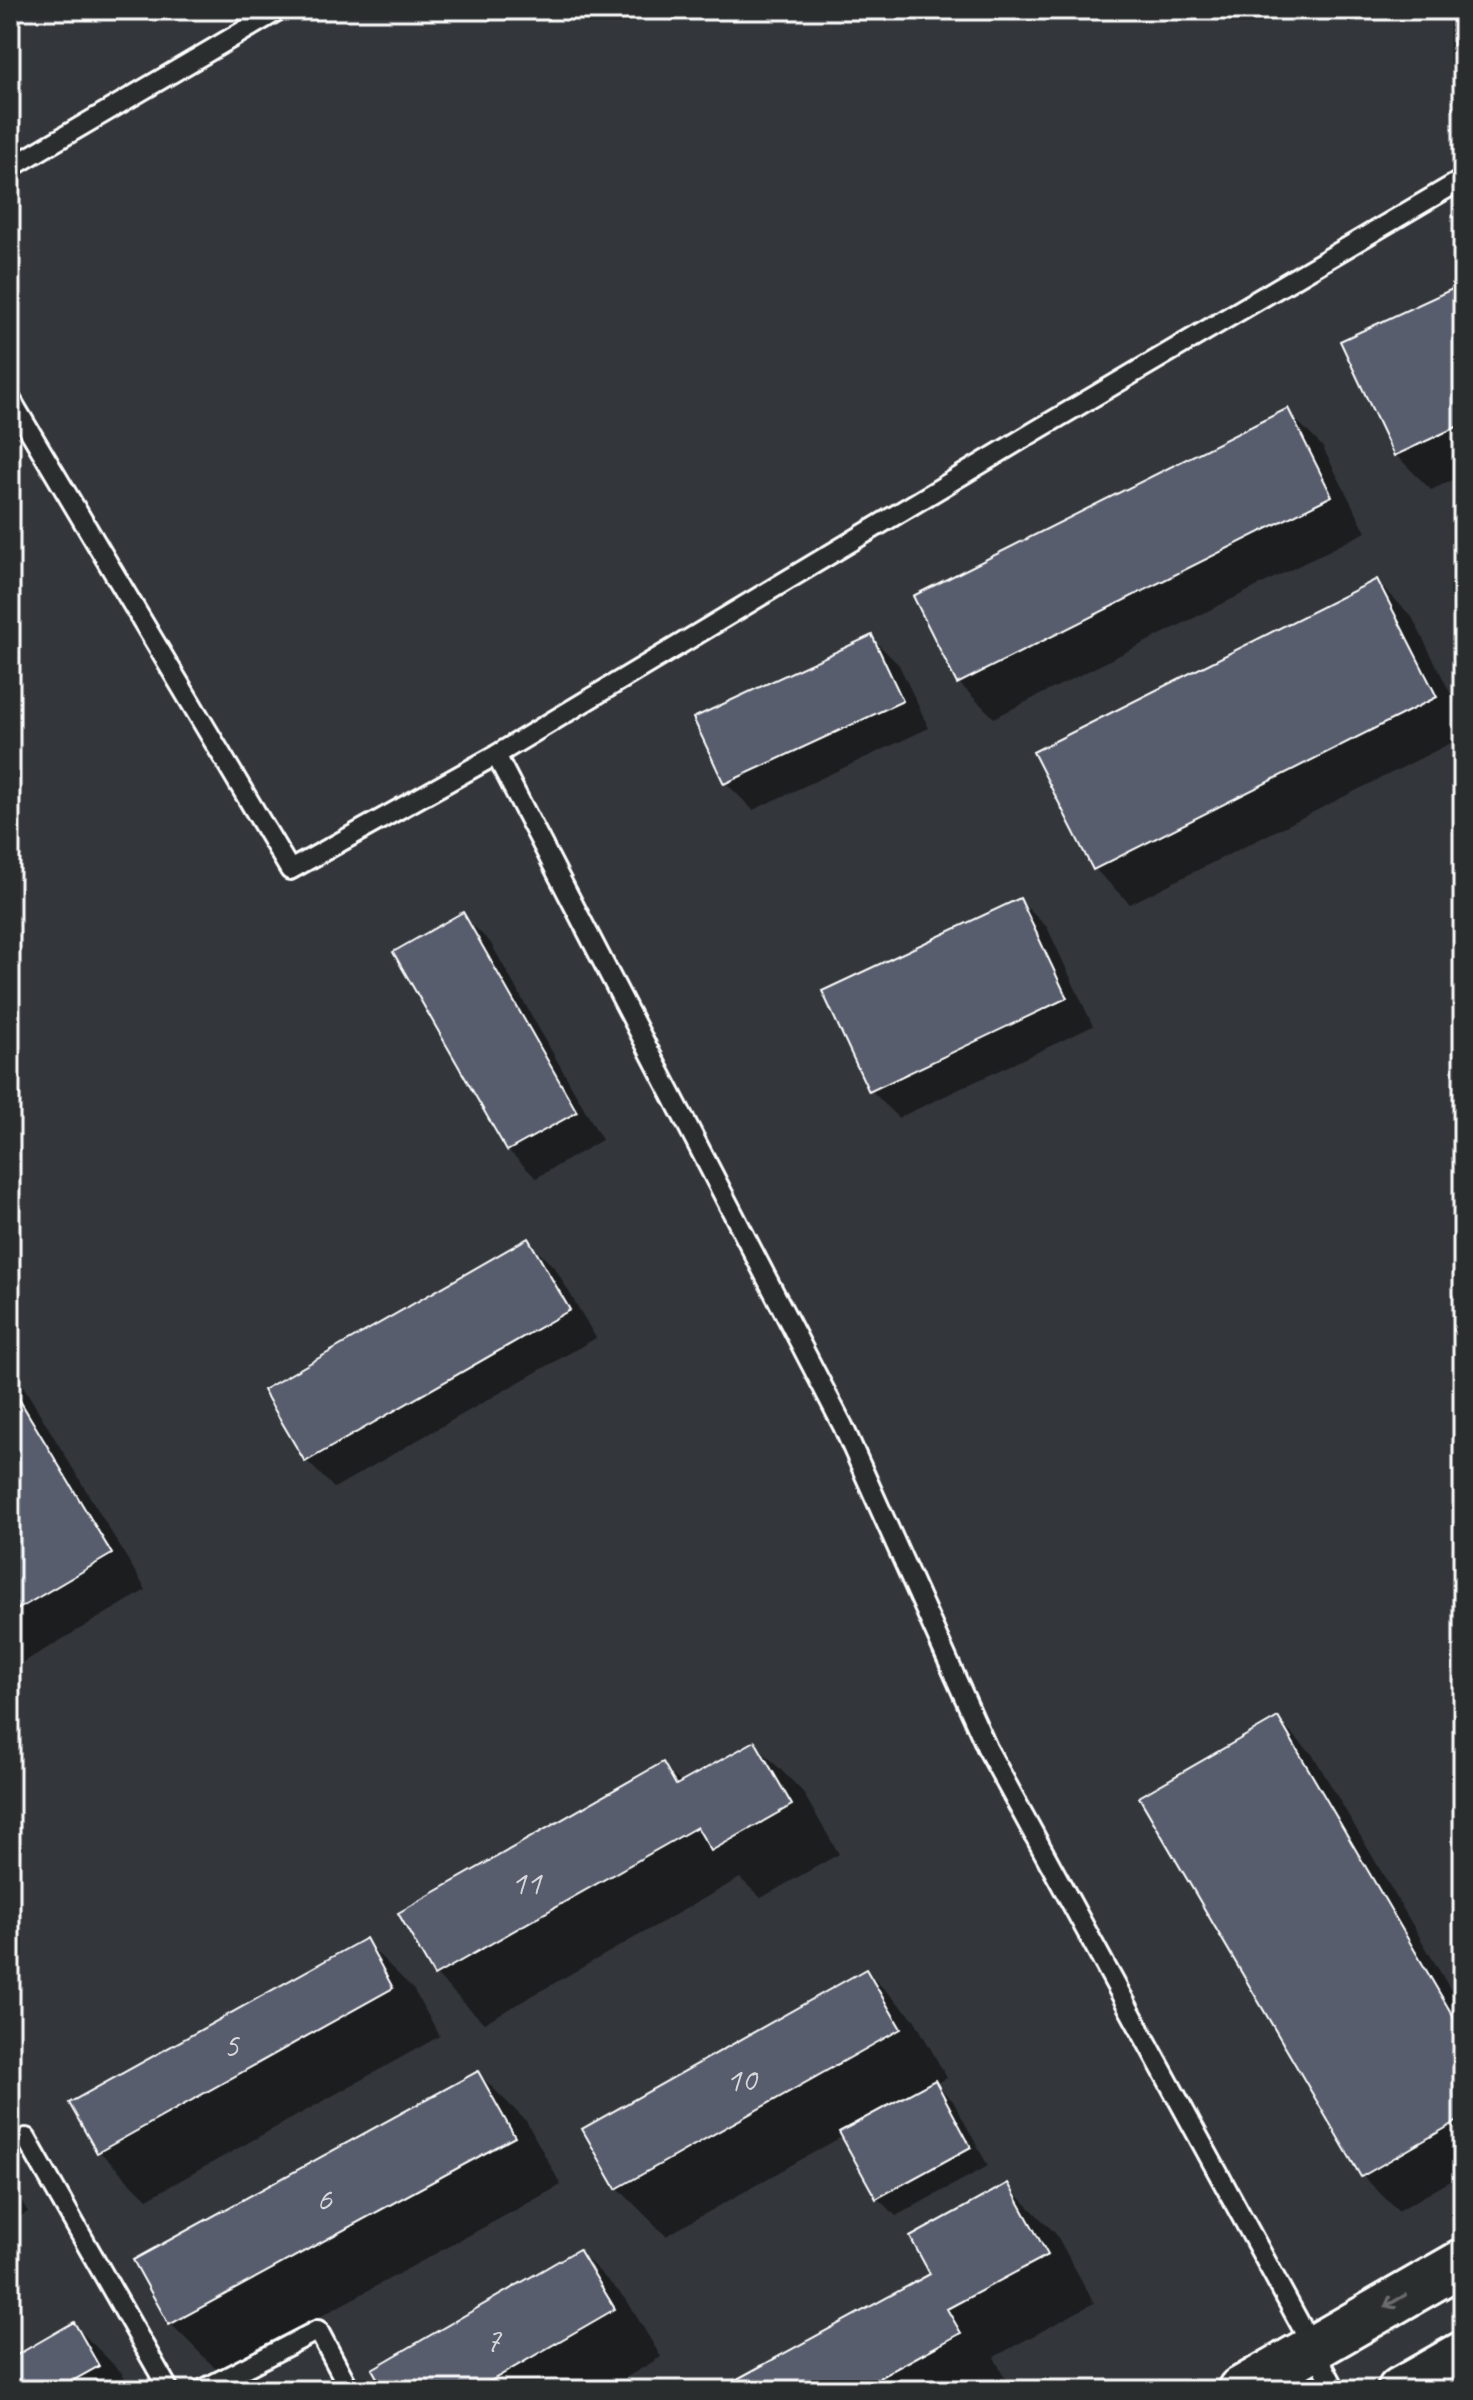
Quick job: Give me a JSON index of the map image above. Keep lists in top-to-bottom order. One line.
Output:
{"house_numbers":["11","5","10","6","7"]}
